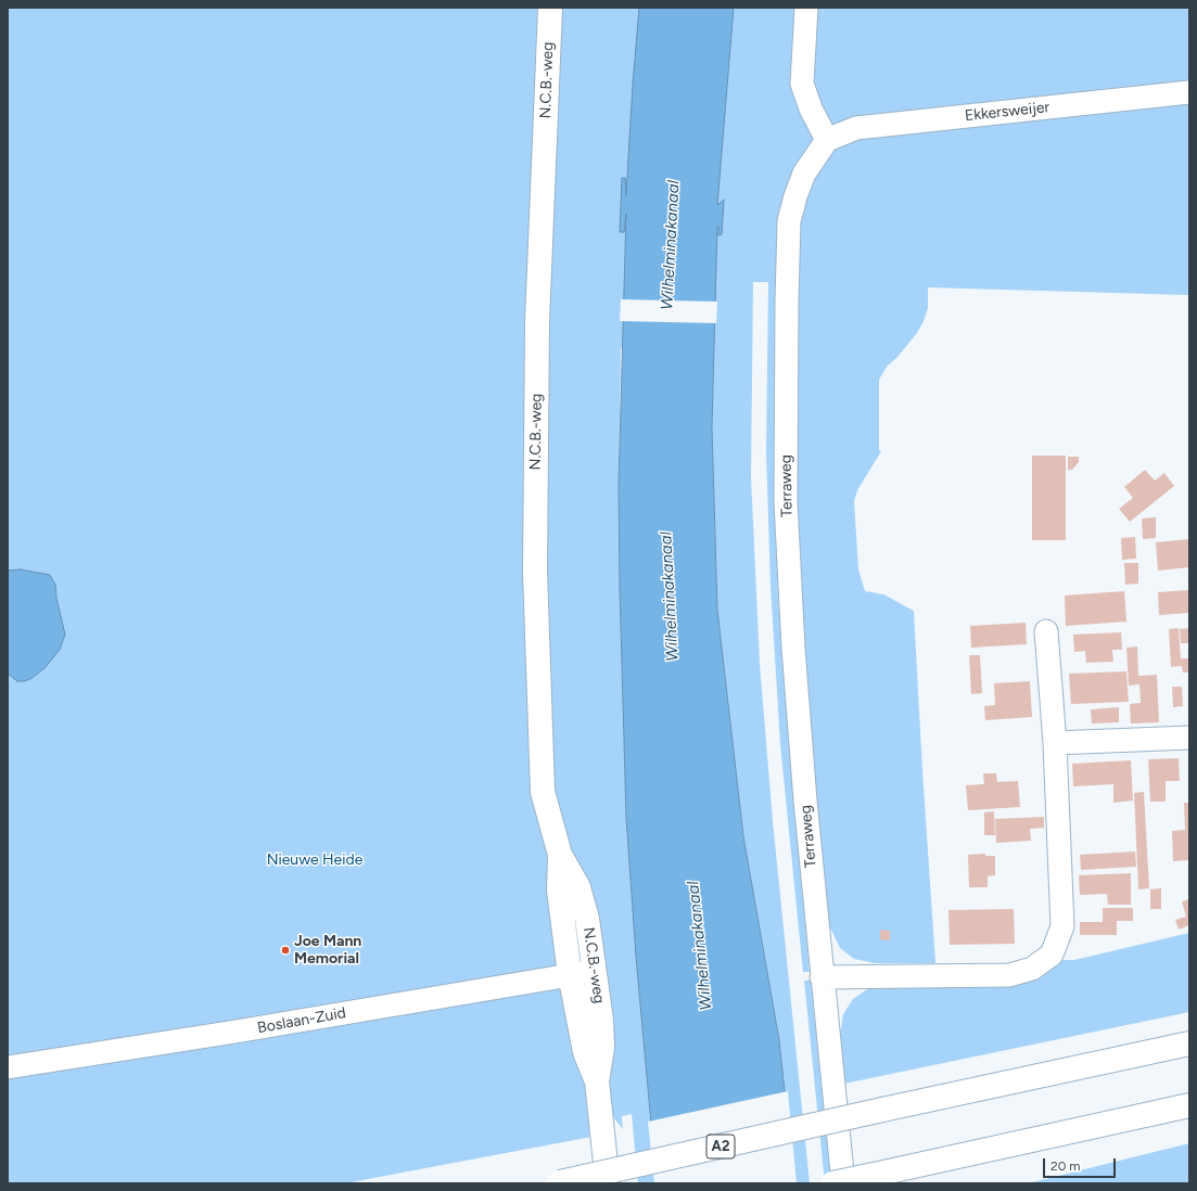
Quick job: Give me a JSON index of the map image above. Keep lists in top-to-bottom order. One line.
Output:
{"streets":{"main road":["N.C.B.-weg","A2"],"street":["Ekkersweijer","Terraweg","Boslaan-Zuid"]},"crossings":[["N.C.B.-weg","Boslaan-Zuid"],["Ekkersweijer","Terraweg"]],"water":["Wilhelminakanaal"],"parks":["Nieuwe Heide"],"places":["Joe Mann Memorial"],"scale_bar":"20 m"}
